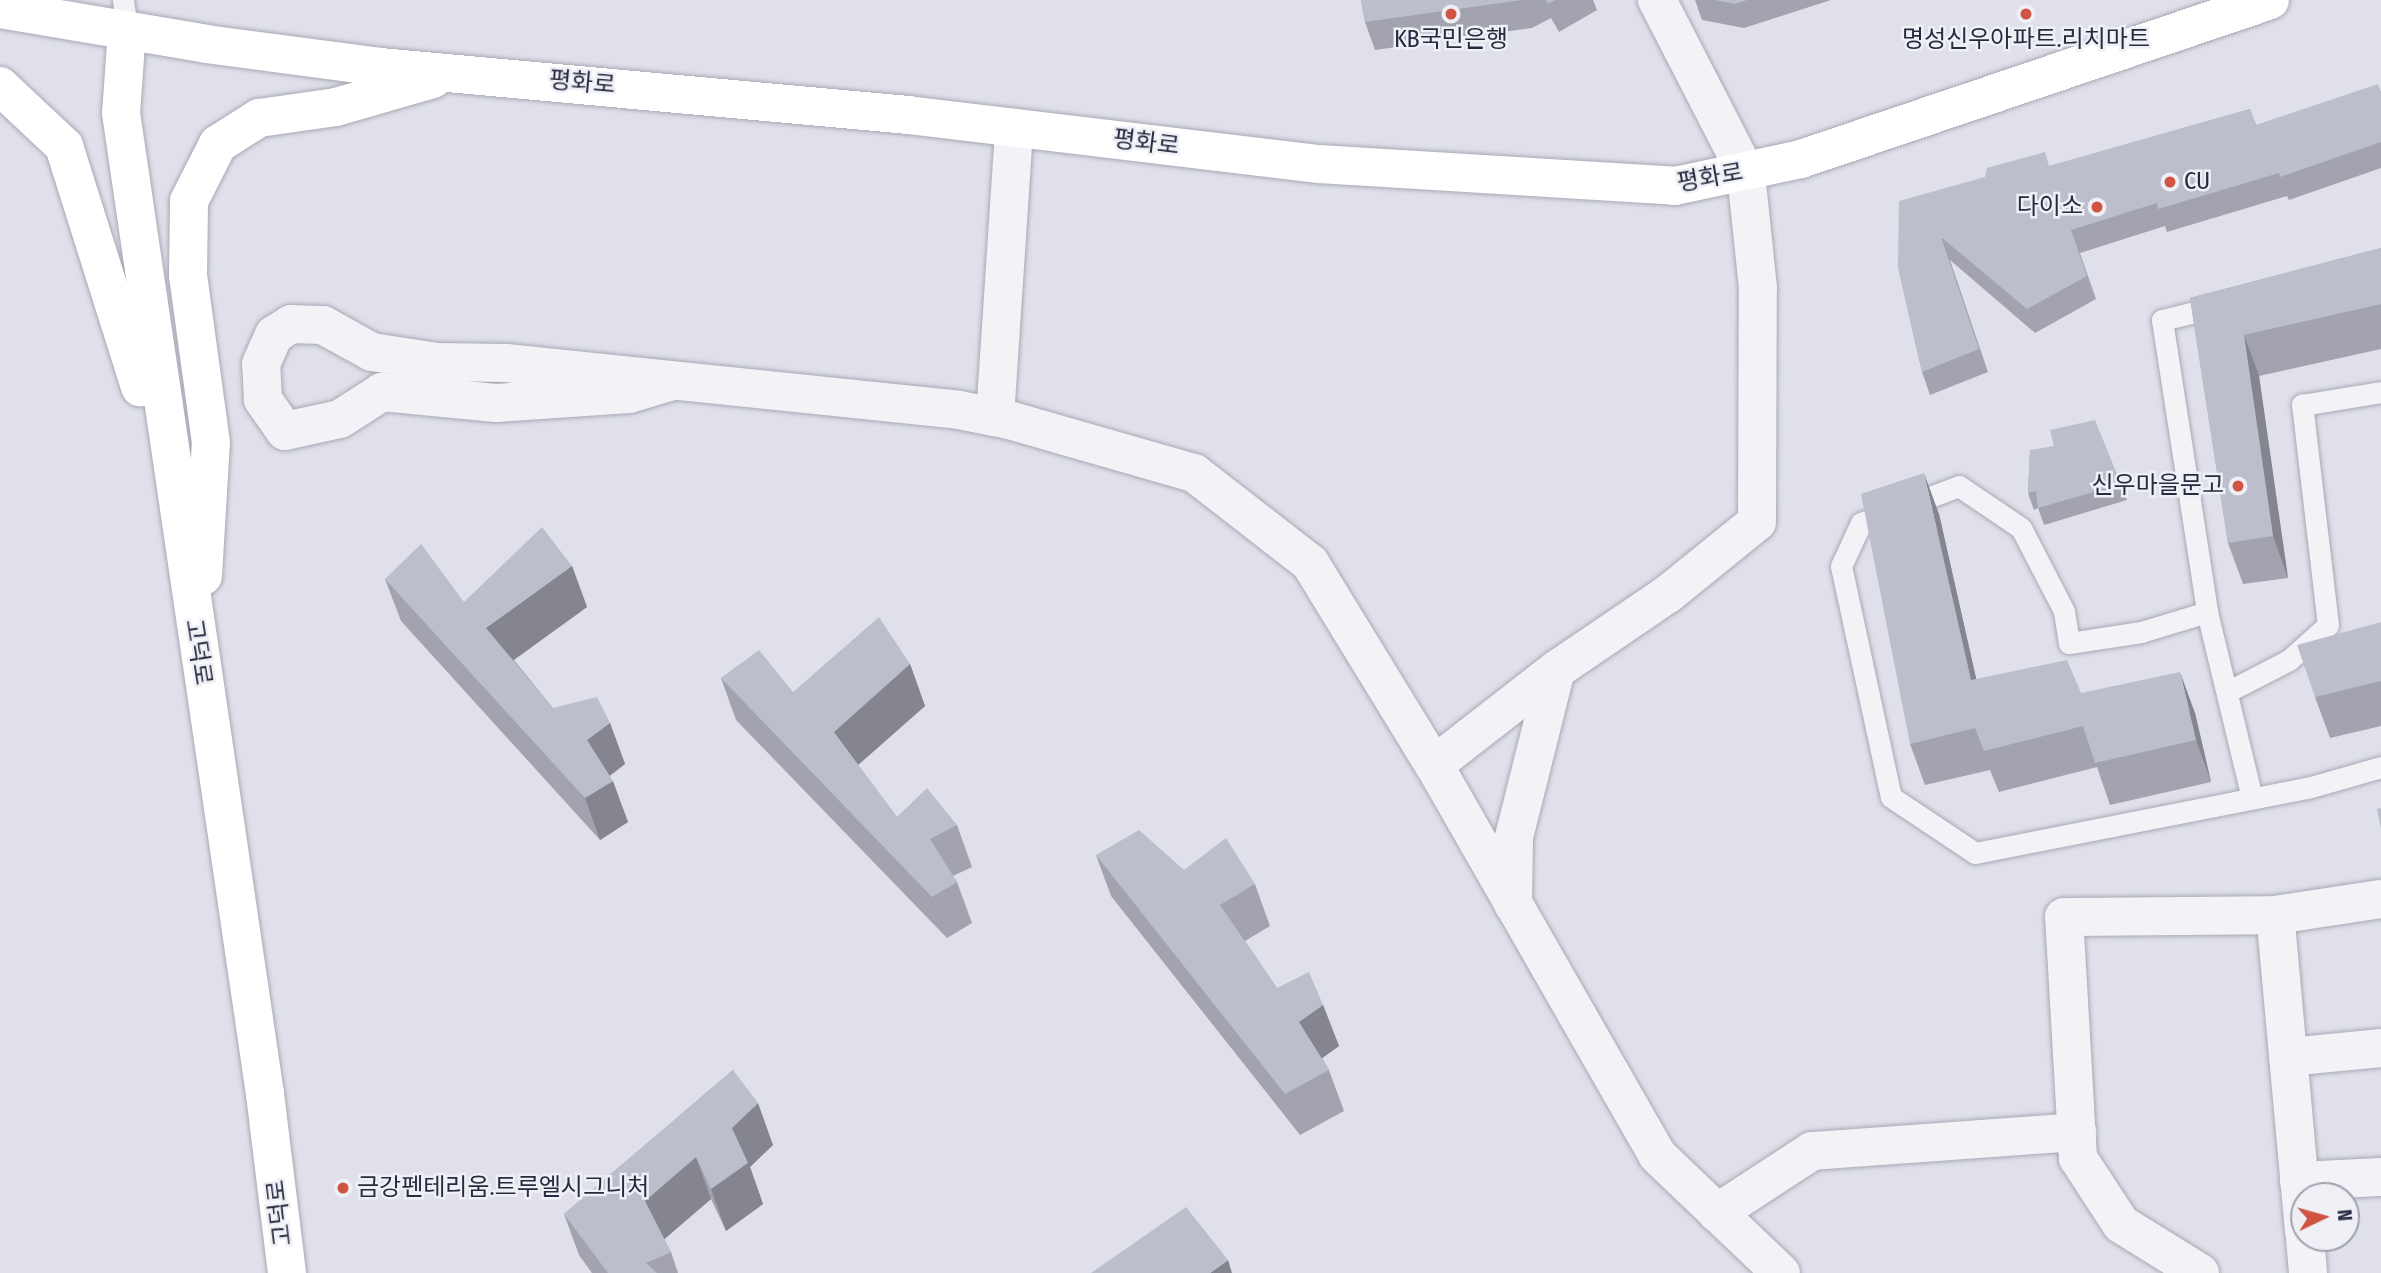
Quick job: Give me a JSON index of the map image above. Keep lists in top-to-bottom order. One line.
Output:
{"streets":{"main road":["평화로","고덕로"]},"crossings":[["평화로","고덕로"]],"places":["KB국민은행","명성신우아파트.리치마트","CU","다이소","신우마을문고","금강펜테리움.트루엘시그니처"],"north":"right"}
